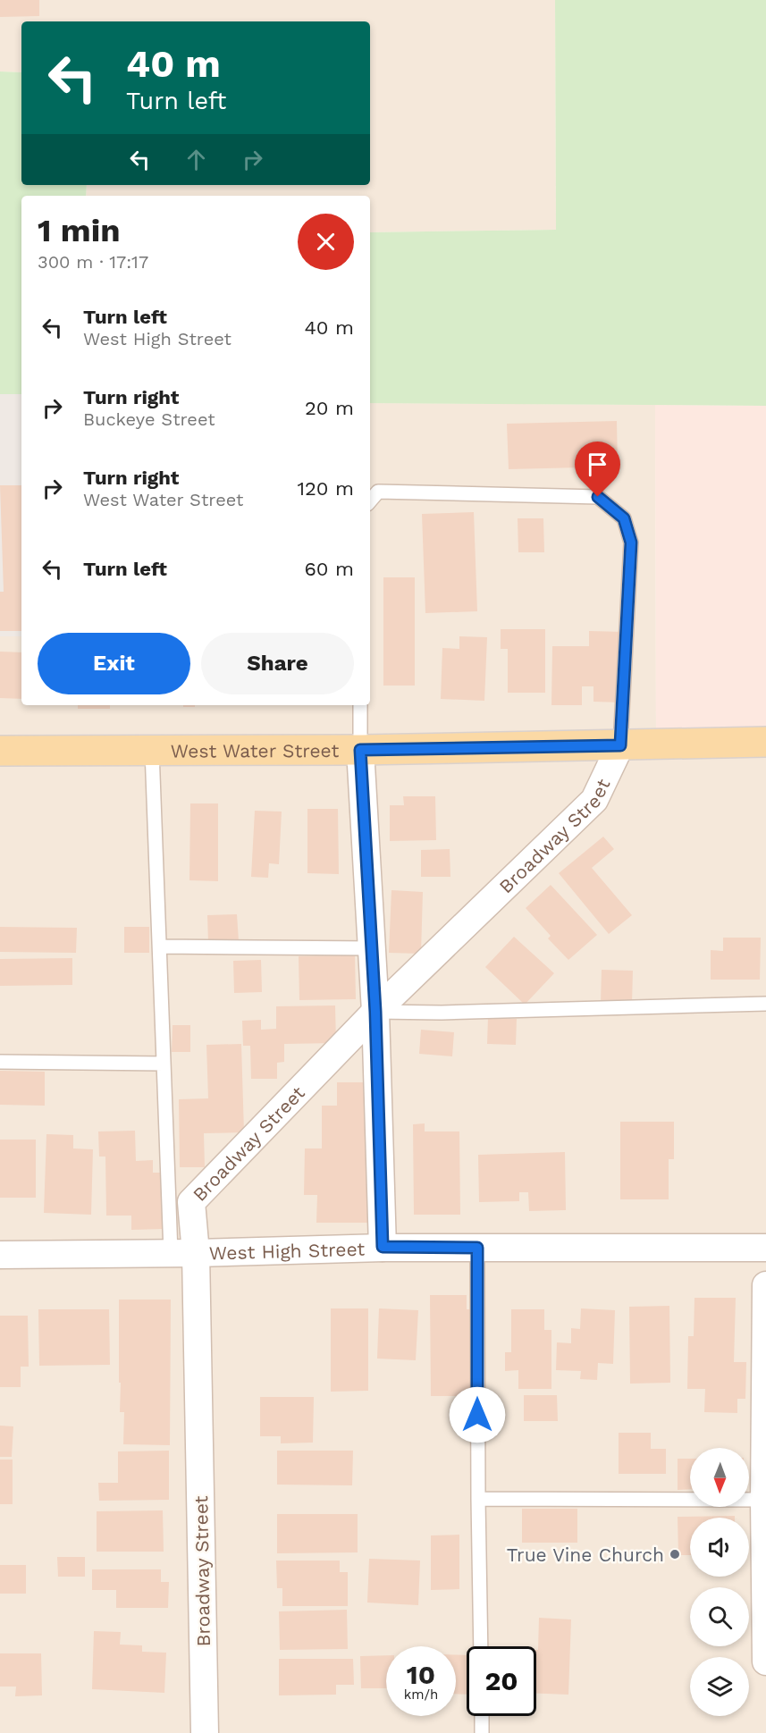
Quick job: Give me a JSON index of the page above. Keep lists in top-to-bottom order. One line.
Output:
{"streets":{"main road":["West Water Street"],"street":["Broadway Street","West High Street"]},"crossings":[["West Water Street","Broadway Street"],["Broadway Street","West High Street"]],"places":["True Vine Church"],"north":"bottom","page":{"turn":["40 m","Turn left"],"heading":["1 min","300 m · 17:17"],"list":[{"name":"Turn left","note":"West High Street","value":"40 m"},{"name":"Turn right","note":"Buckeye Street","value":"20 m"},{"name":"Turn right","note":"West Water Street","value":"120 m"},{"name":"Turn left","value":"60 m"}],"buttons":["Exit","Share"],"speed":"10 km/h","limit":"20"}}
